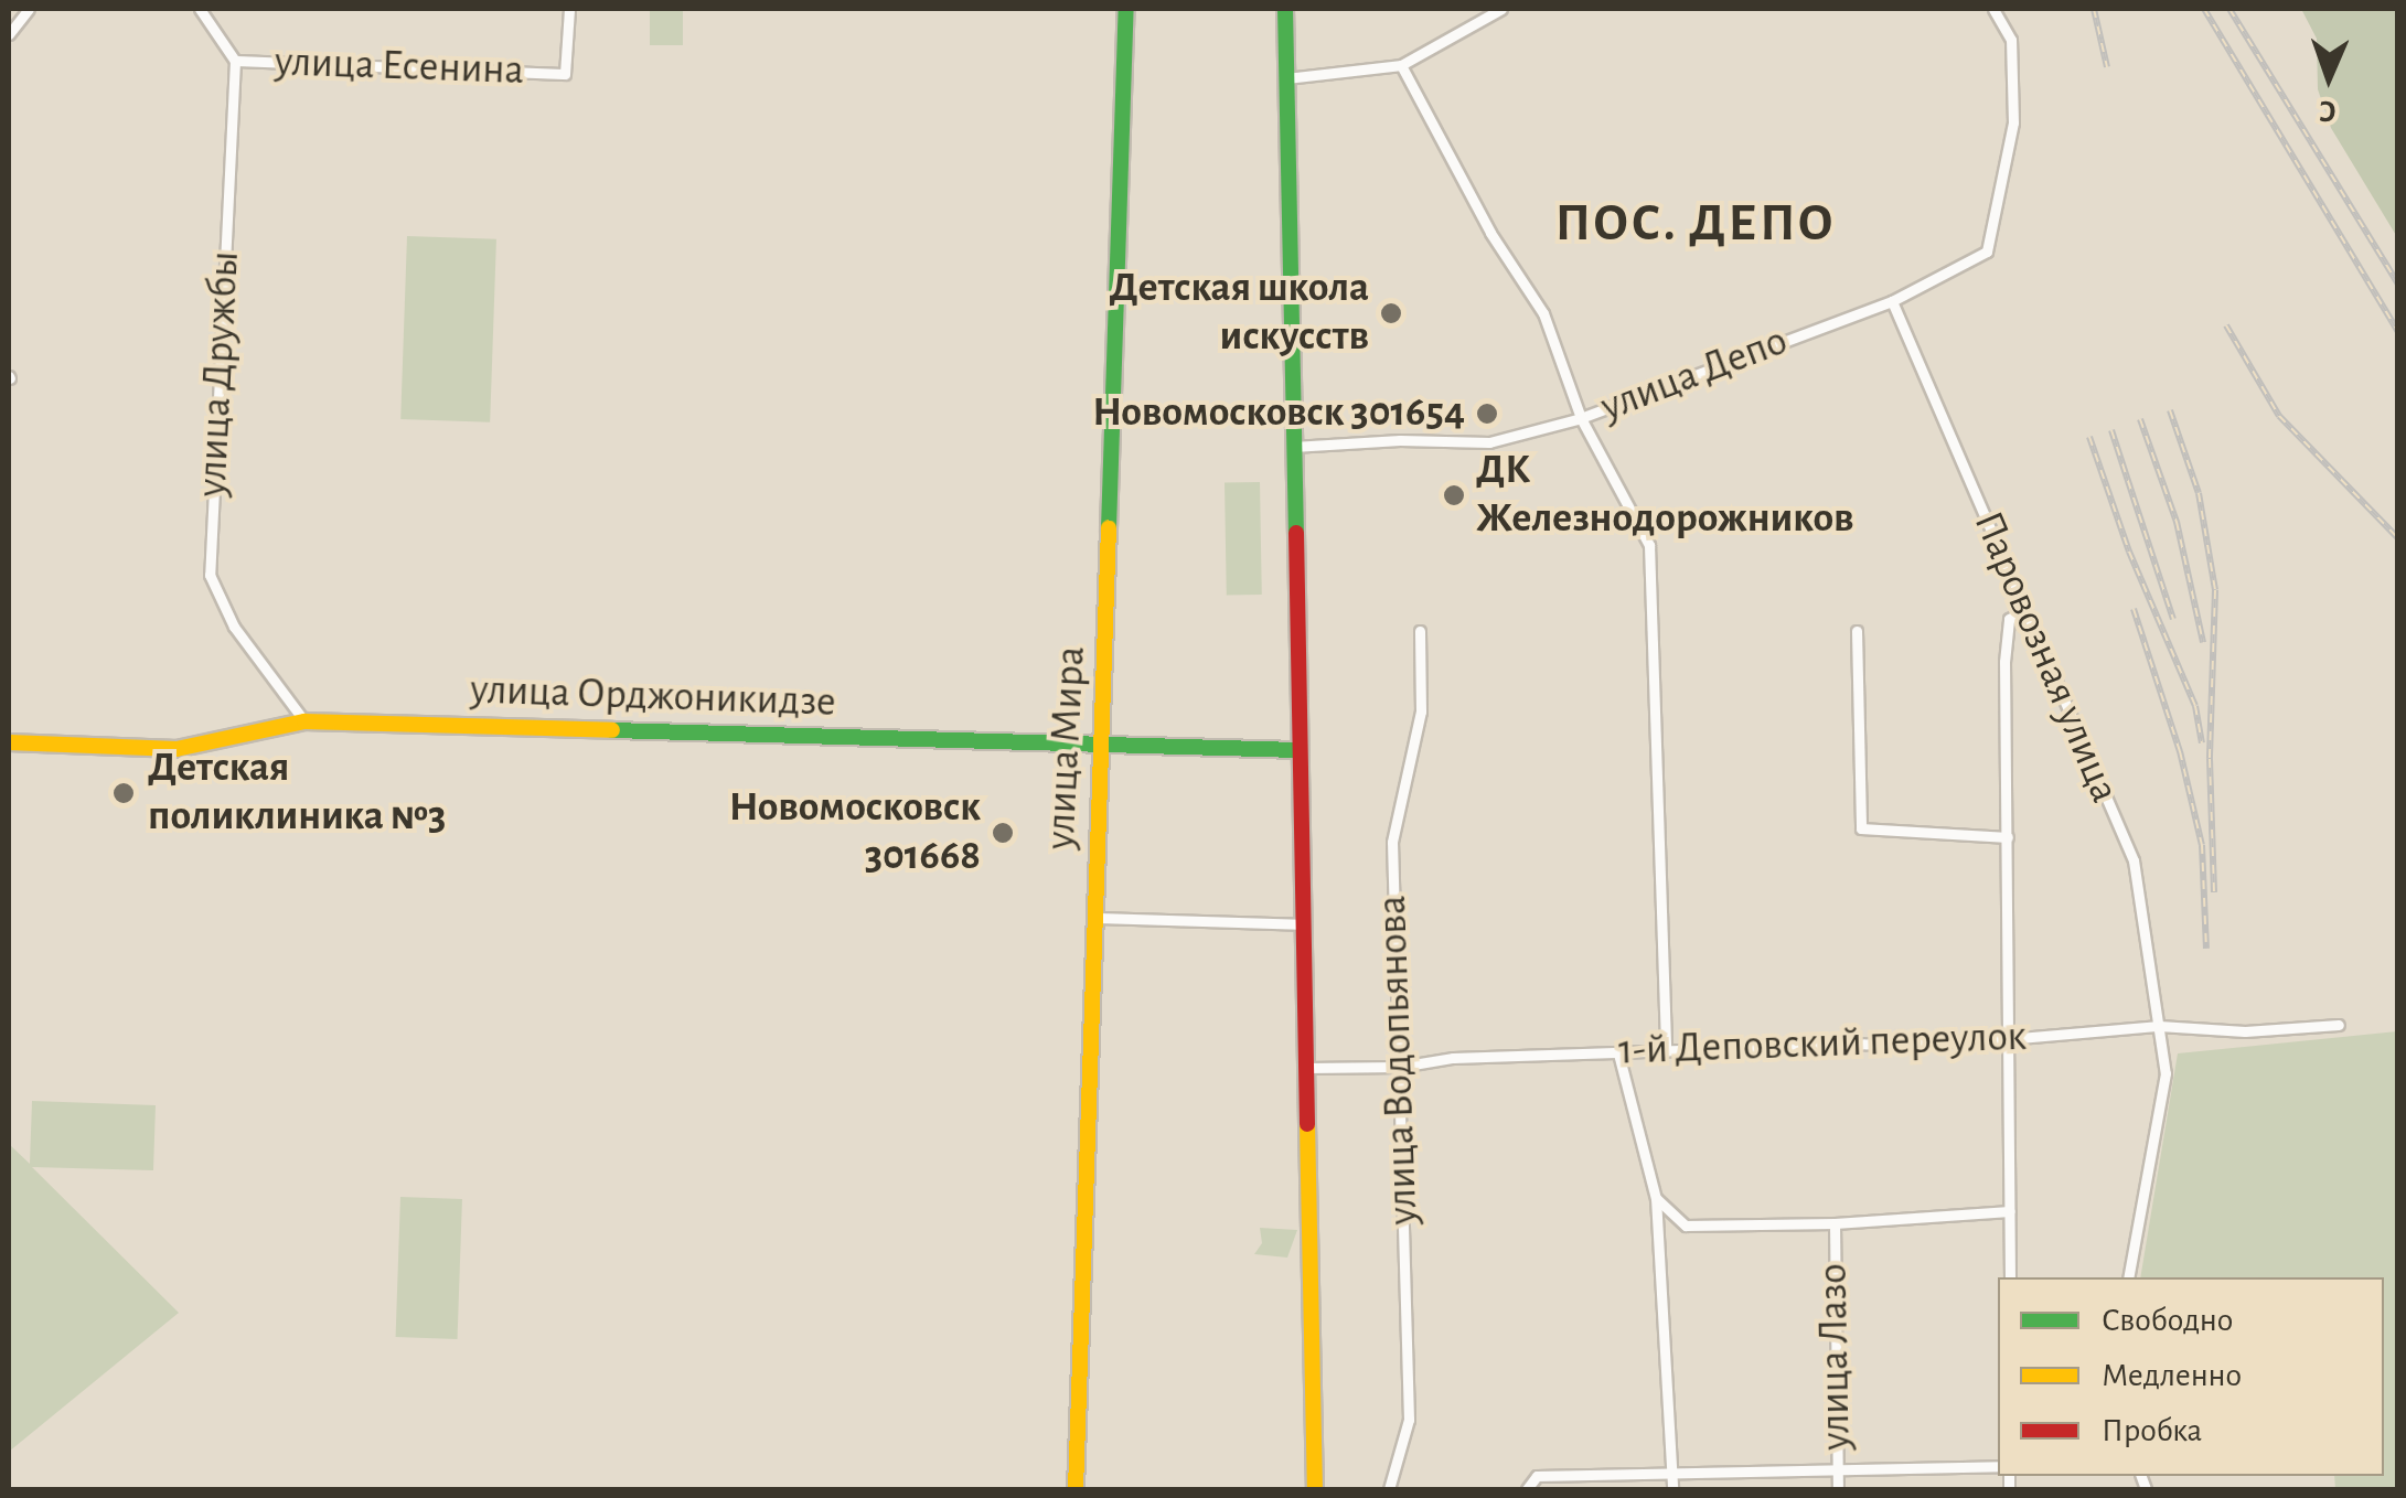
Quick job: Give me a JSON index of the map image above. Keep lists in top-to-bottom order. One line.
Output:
{"streets":{"street":["улица Есенина","улица Дружбы","улица Депо","Паровозная улица","улица Орджоникидзе","улица Мира","1-й Деповский переулок","улица Водопьянова","улица Лазо"]},"crossings":[["улица Есенина","улица Дружбы"],["улица Дружбы","улица Орджоникидзе"],["улица Депо","Паровозная улица"],["Паровозная улица","1-й Деповский переулок"],["улица Орджоникидзе","улица Мира"],["1-й Деповский переулок","улица Водопьянова"]],"districts":["ПОС. ДЕПО"],"places":["Детская школа искусств","Новомосковск 301654","ДК Железнодорожников","Детская поликлиника №3","Новомосковск 301668"],"legend":["Свободно","Медленно","Пробка"],"north":"bottom"}
